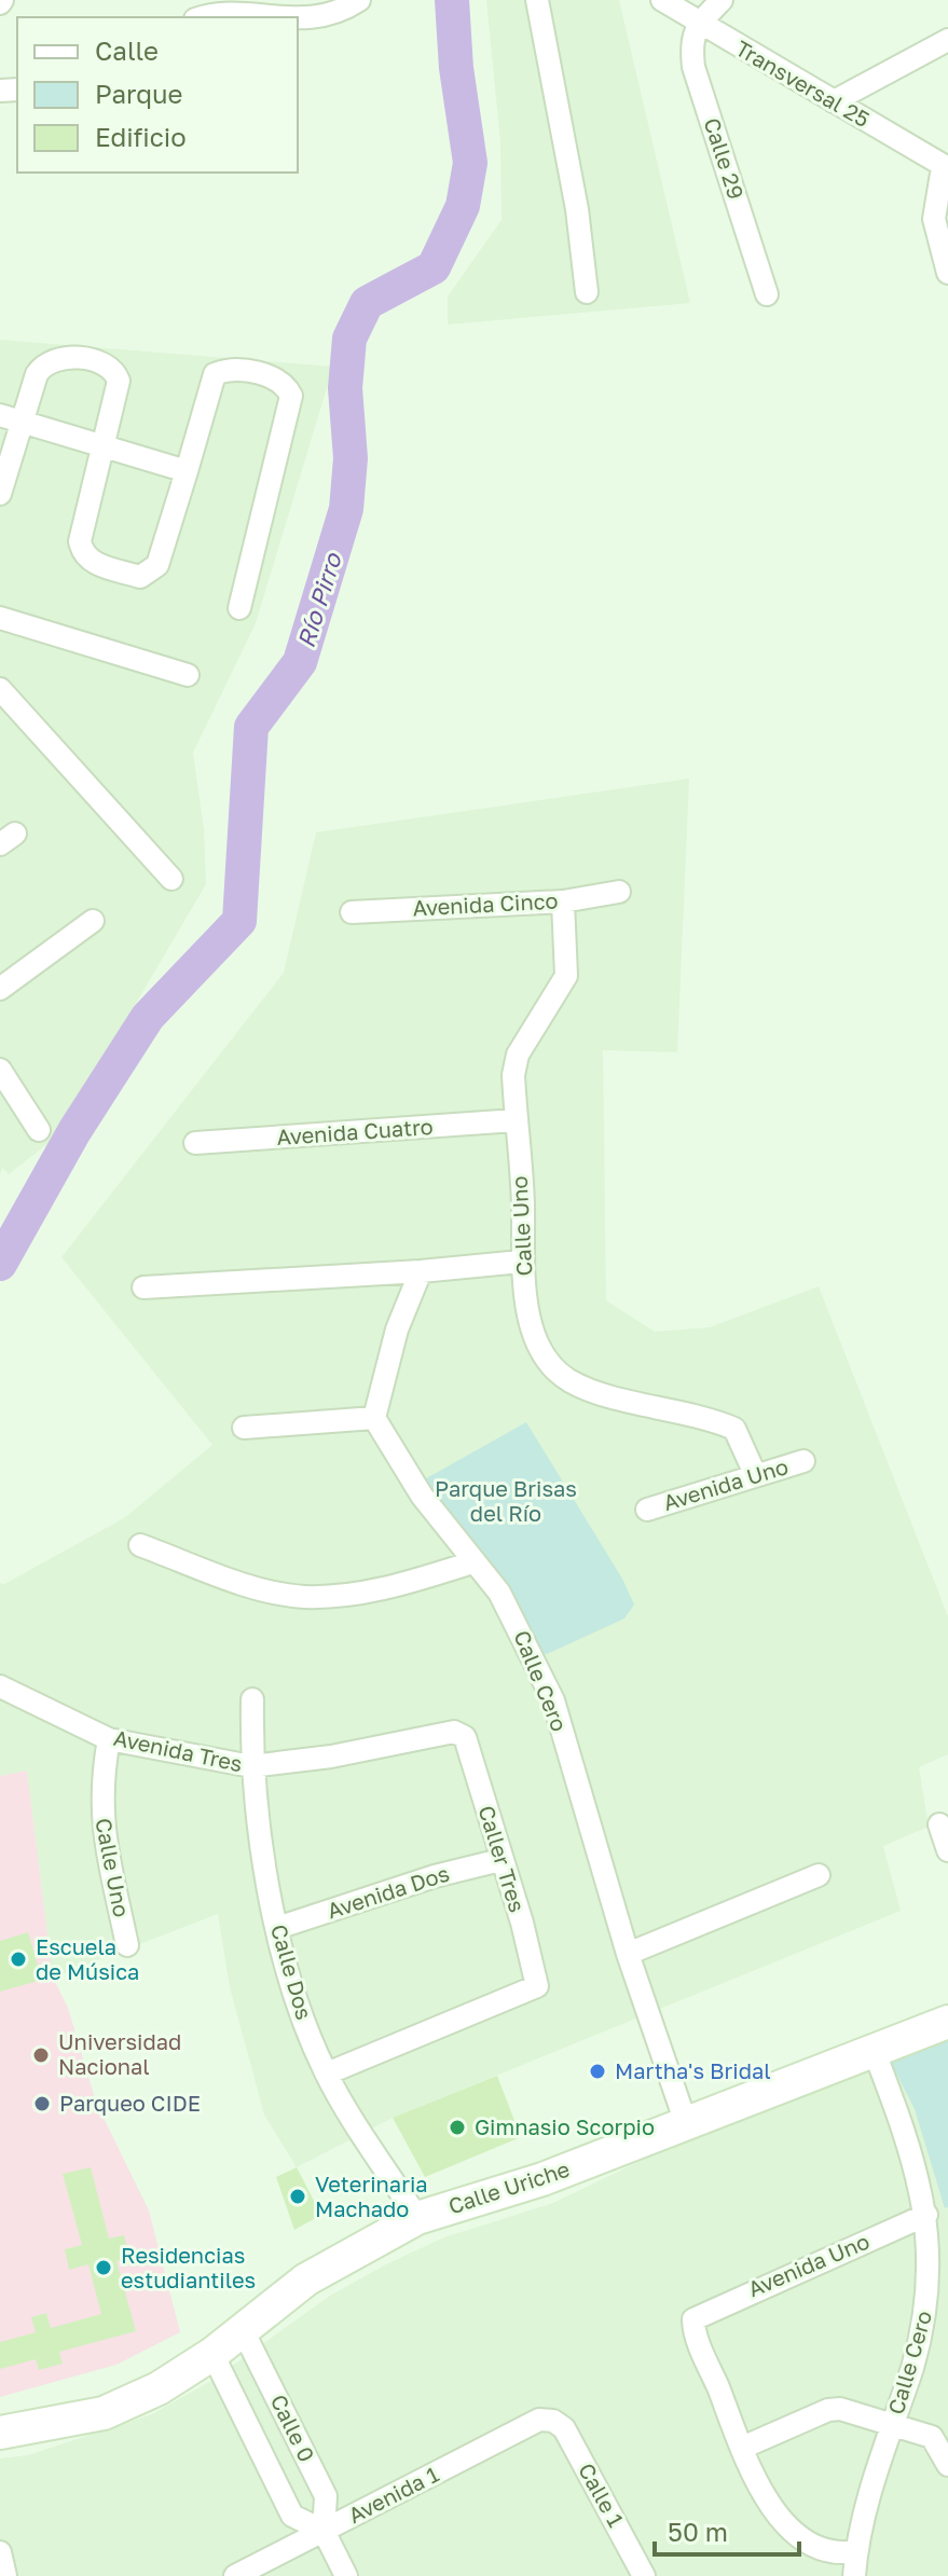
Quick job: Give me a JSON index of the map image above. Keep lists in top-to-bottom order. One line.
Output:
{"streets":{"main road":["Calle Uriche"],"street":["Transversal 25","Calle 29","Avenida Cinco","Avenida Cuatro","Calle Uno","Avenida Uno","Calle Cero","Avenida Tres","Caller Tres","Avenida Dos","Calle Dos","Calle 0","Avenida 1","Calle 1"]},"crossings":[["Transversal 25","Calle 29"],["Avenida Cinco","Calle Uno"],["Avenida Cuatro","Calle Uno"],["Calle Uno","Avenida Uno"],["Calle Uno","Avenida Tres"],["Avenida Uno","Calle Cero"],["Calle Cero","Calle Uriche"],["Avenida Tres","Caller Tres"],["Avenida Tres","Calle Dos"],["Caller Tres","Avenida Dos"],["Caller Tres","Calle Dos"],["Avenida Dos","Calle Dos"],["Calle Dos","Calle Uriche"],["Calle Uriche","Calle 0"],["Calle 0","Avenida 1"],["Avenida 1","Calle 1"]],"water":["Río Pirro"],"parks":["Parque Brisas del Río"],"places":["Escuela de Música","Universidad Nacional","Martha's Bridal","Parqueo CIDE","Gimnasio Scorpio","Veterinaria Machado","Residencias estudiantiles"],"legend":["Calle","Parque","Edificio"],"scale_bar":"50 m"}
